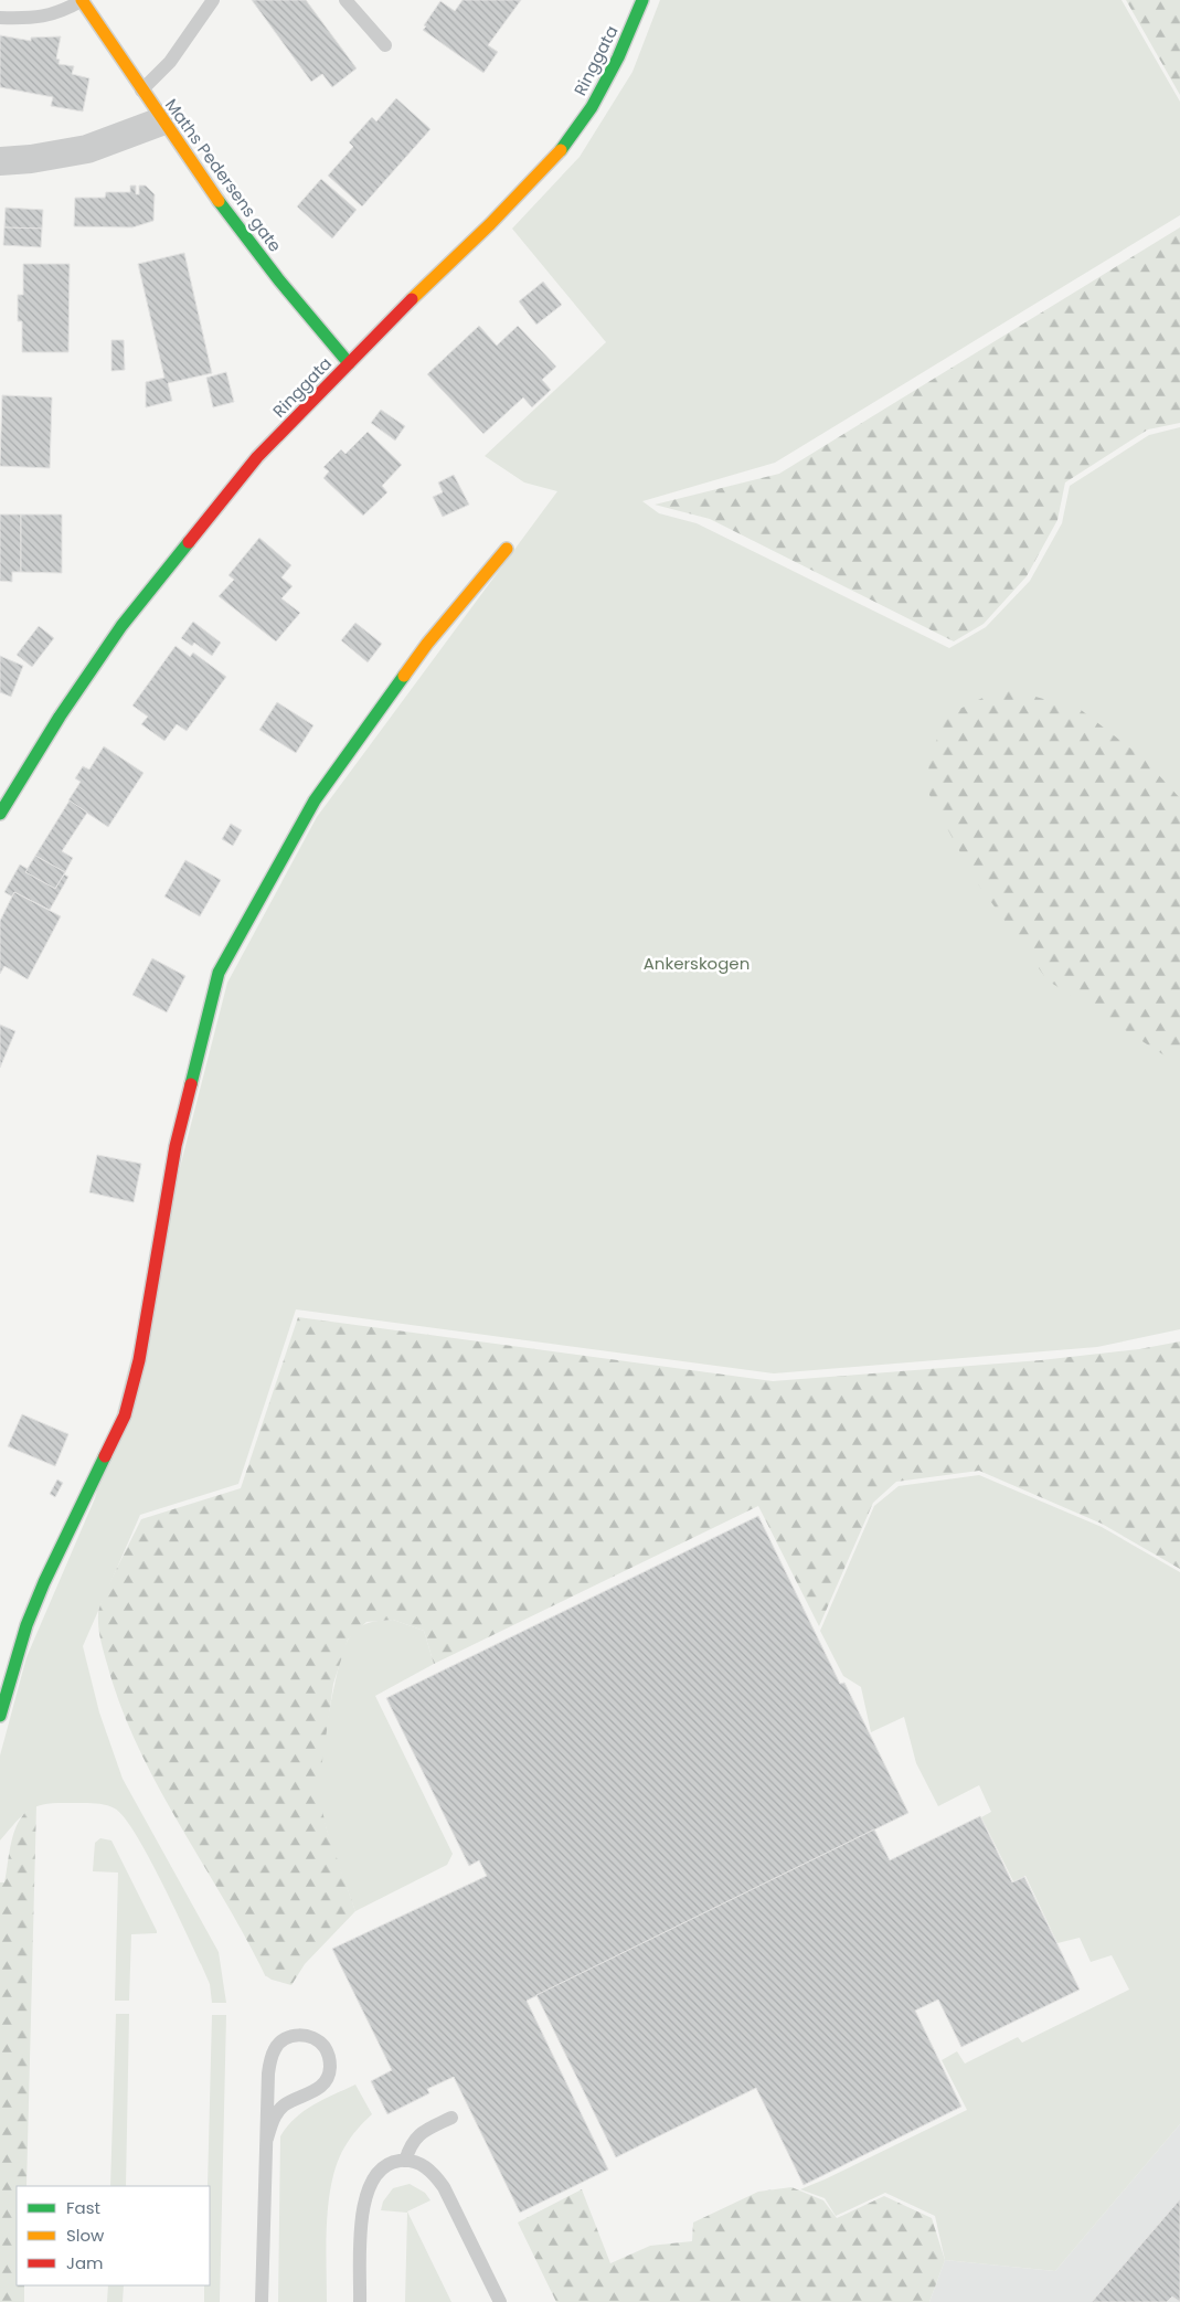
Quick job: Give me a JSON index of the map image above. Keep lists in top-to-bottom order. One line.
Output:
{"streets":{"street":["Ringgata","Maths Pedersens gate"]},"crossings":[["Ringgata","Maths Pedersens gate"]],"parks":["Ankerskogen"],"legend":["Fast","Slow","Jam"]}
